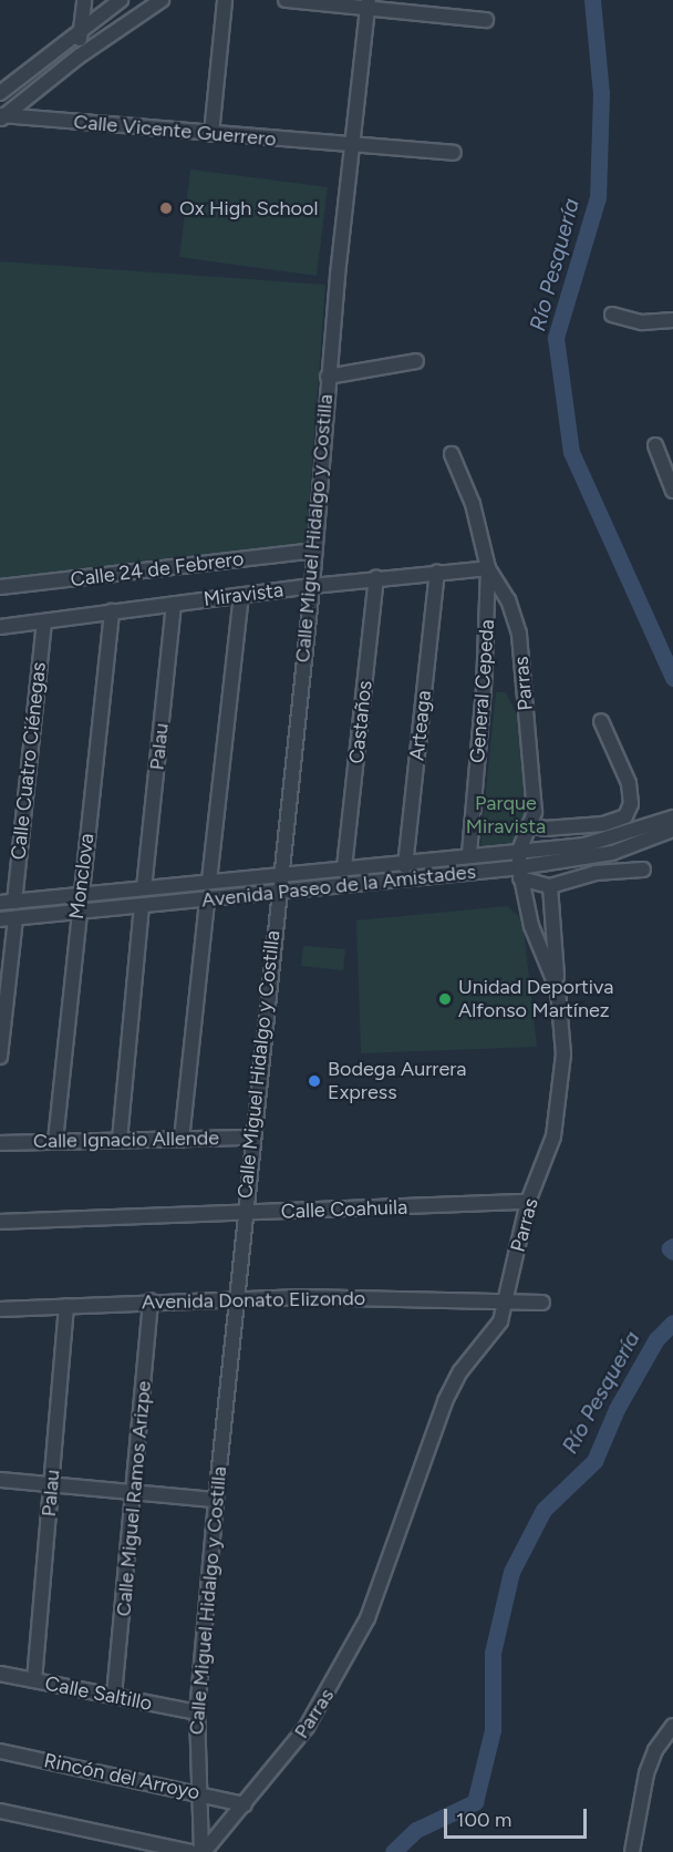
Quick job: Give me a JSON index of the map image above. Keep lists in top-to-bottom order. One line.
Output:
{"streets":{"street":["Calle Vicente Guerrero","Calle Miguel Hidalgo y Costilla","Calle 24 de Febrero","Miravista","Parras","General Cepeda","Castaños","Arteaga","Palau","Calle Cuatro Ciénegas","Monclova","Avenida Paseo de la Amistades","Calle Ignacio Allende","Calle Coahuila","Avenida Donato Elizondo","Calle Miguel Ramos Arizpe","Calle Saltillo","Rincón del Arroyo"]},"crossings":[["Calle Vicente Guerrero","Calle Miguel Hidalgo y Costilla"],["Calle Miguel Hidalgo y Costilla","Calle 24 de Febrero"],["Calle Miguel Hidalgo y Costilla","Miravista"],["Calle Miguel Hidalgo y Costilla","Parras"],["Calle Miguel Hidalgo y Costilla","Avenida Paseo de la Amistades"],["Calle Miguel Hidalgo y Costilla","Calle Ignacio Allende"],["Calle Miguel Hidalgo y Costilla","Calle Coahuila"],["Calle Miguel Hidalgo y Costilla","Avenida Donato Elizondo"],["Calle Miguel Hidalgo y Costilla","Calle Saltillo"],["Calle Miguel Hidalgo y Costilla","Rincón del Arroyo"],["Miravista","Parras"],["Miravista","General Cepeda"],["Miravista","Castaños"],["Miravista","Arteaga"],["Miravista","Palau"],["Miravista","Calle Cuatro Ciénegas"],["Miravista","Monclova"],["Parras","General Cepeda"],["Parras","Avenida Paseo de la Amistades"],["Parras","Calle Coahuila"],["Parras","Avenida Donato Elizondo"],["Parras","Rincón del Arroyo"],["General Cepeda","Avenida Paseo de la Amistades"],["Castaños","Avenida Paseo de la Amistades"],["Arteaga","Avenida Paseo de la Amistades"],["Palau","Avenida Paseo de la Amistades"],["Palau","Avenida Donato Elizondo"],["Palau","Calle Saltillo"],["Calle Cuatro Ciénegas","Avenida Paseo de la Amistades"],["Monclova","Avenida Paseo de la Amistades"],["Monclova","Calle Ignacio Allende"],["Avenida Donato Elizondo","Calle Miguel Ramos Arizpe"],["Calle Miguel Ramos Arizpe","Calle Saltillo"]],"water":["Río Pesquería"],"parks":["Parque Miravista"],"places":["Ox High School","Unidad Deportiva Alfonso Martínez","Bodega Aurrera Express"],"scale_bar":"100 m"}
